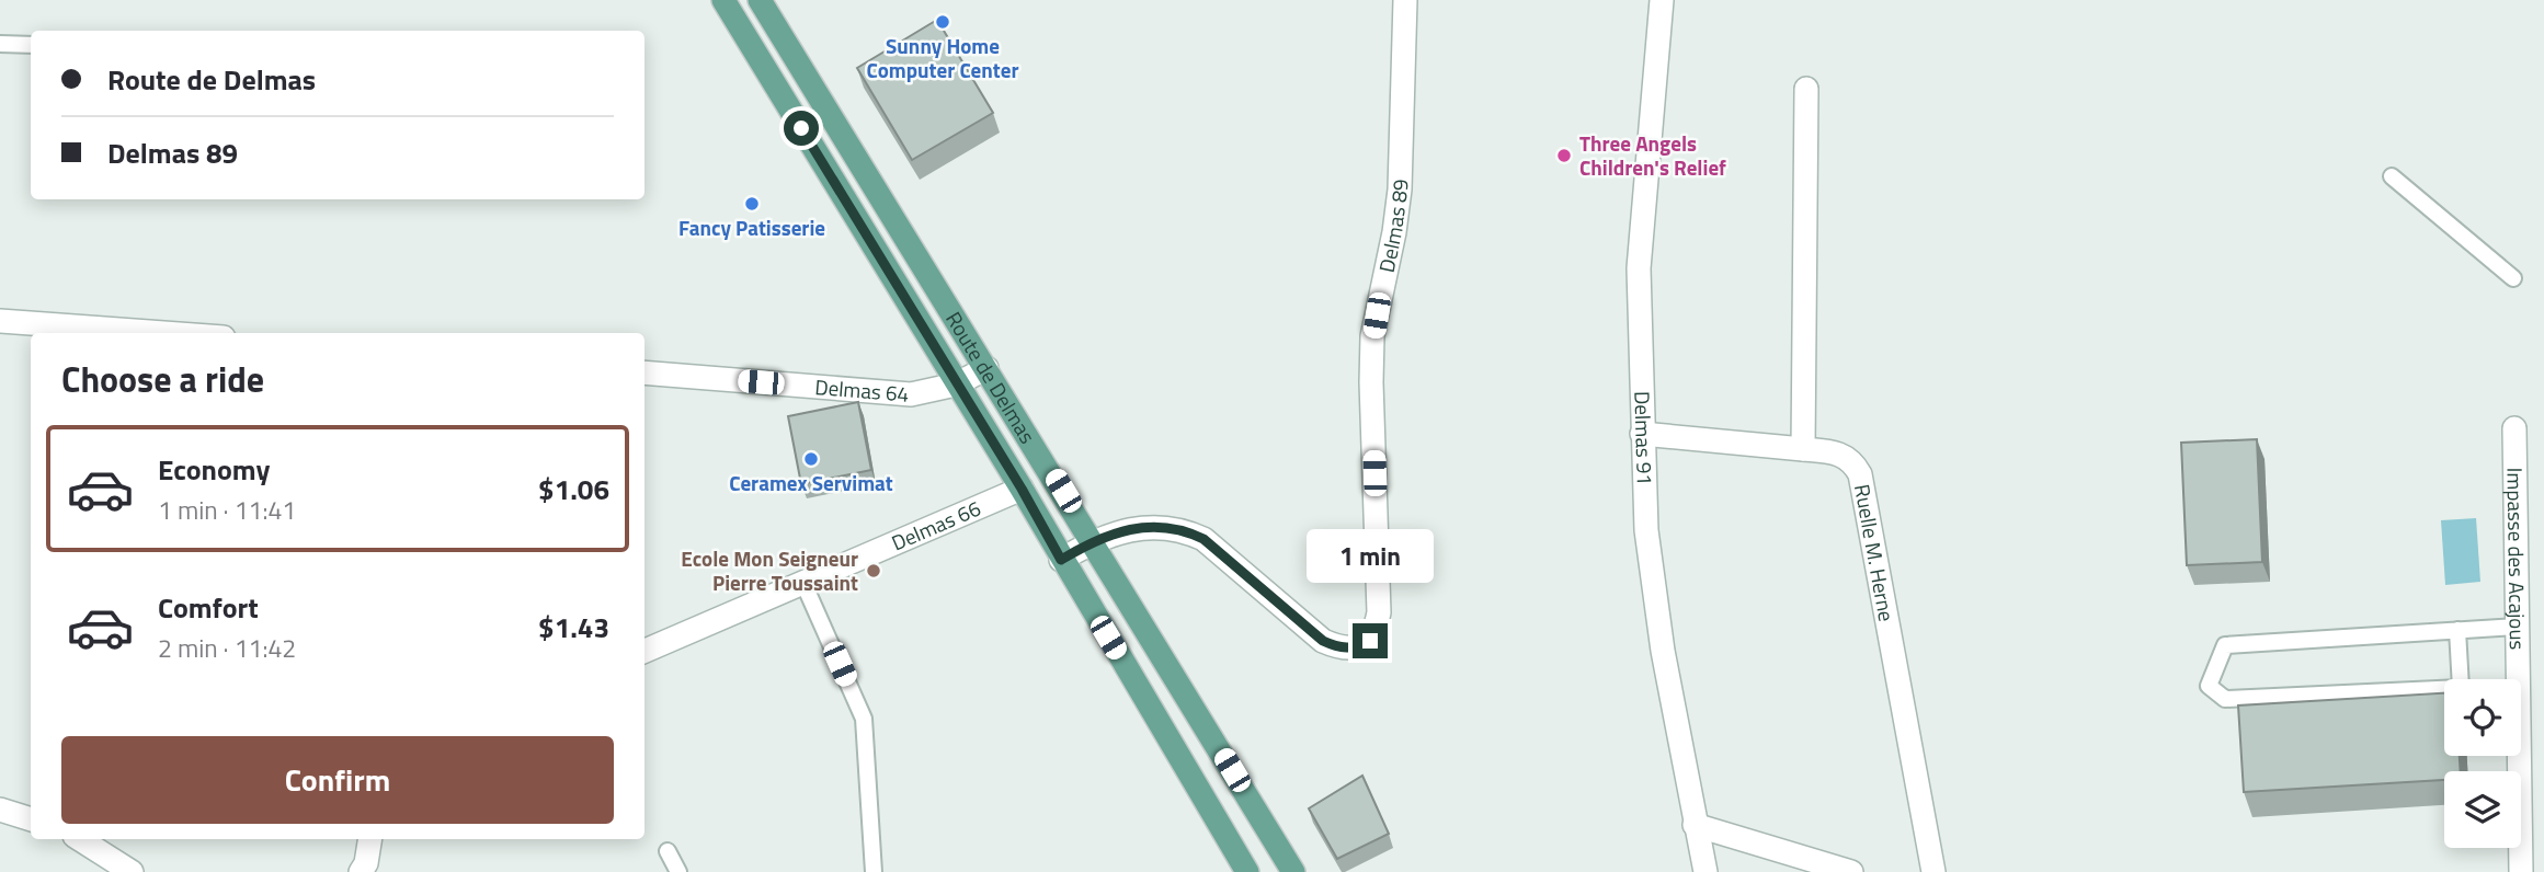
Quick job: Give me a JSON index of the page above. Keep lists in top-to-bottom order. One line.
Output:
{"streets":{"main road":["Route de Delmas"],"street":["Delmas 89","Delmas 64","Delmas 91","Delmas 66","Ruelle M. Herne","Impasse des Acajous"]},"crossings":[["Delmas 89","Route de Delmas"],["Route de Delmas","Delmas 64"],["Route de Delmas","Delmas 66"],["Delmas 91","Ruelle M. Herne"]],"places":["Sunny Home Computer Center","Three Angels Children's Relief","Fancy Patisserie","Ceramex Servimat","Ecole Mon Seigneur Pierre Toussaint"],"page":{"banner":["Route de Delmas","Delmas 89"],"heading":"Choose a ride","list":[{"name":"Economy","note":"1 min · 11:41","value":"$1.06"},{"name":"Comfort","note":"2 min · 11:42","value":"$1.43"}],"bubble":"1 min","buttons":"Confirm"}}
